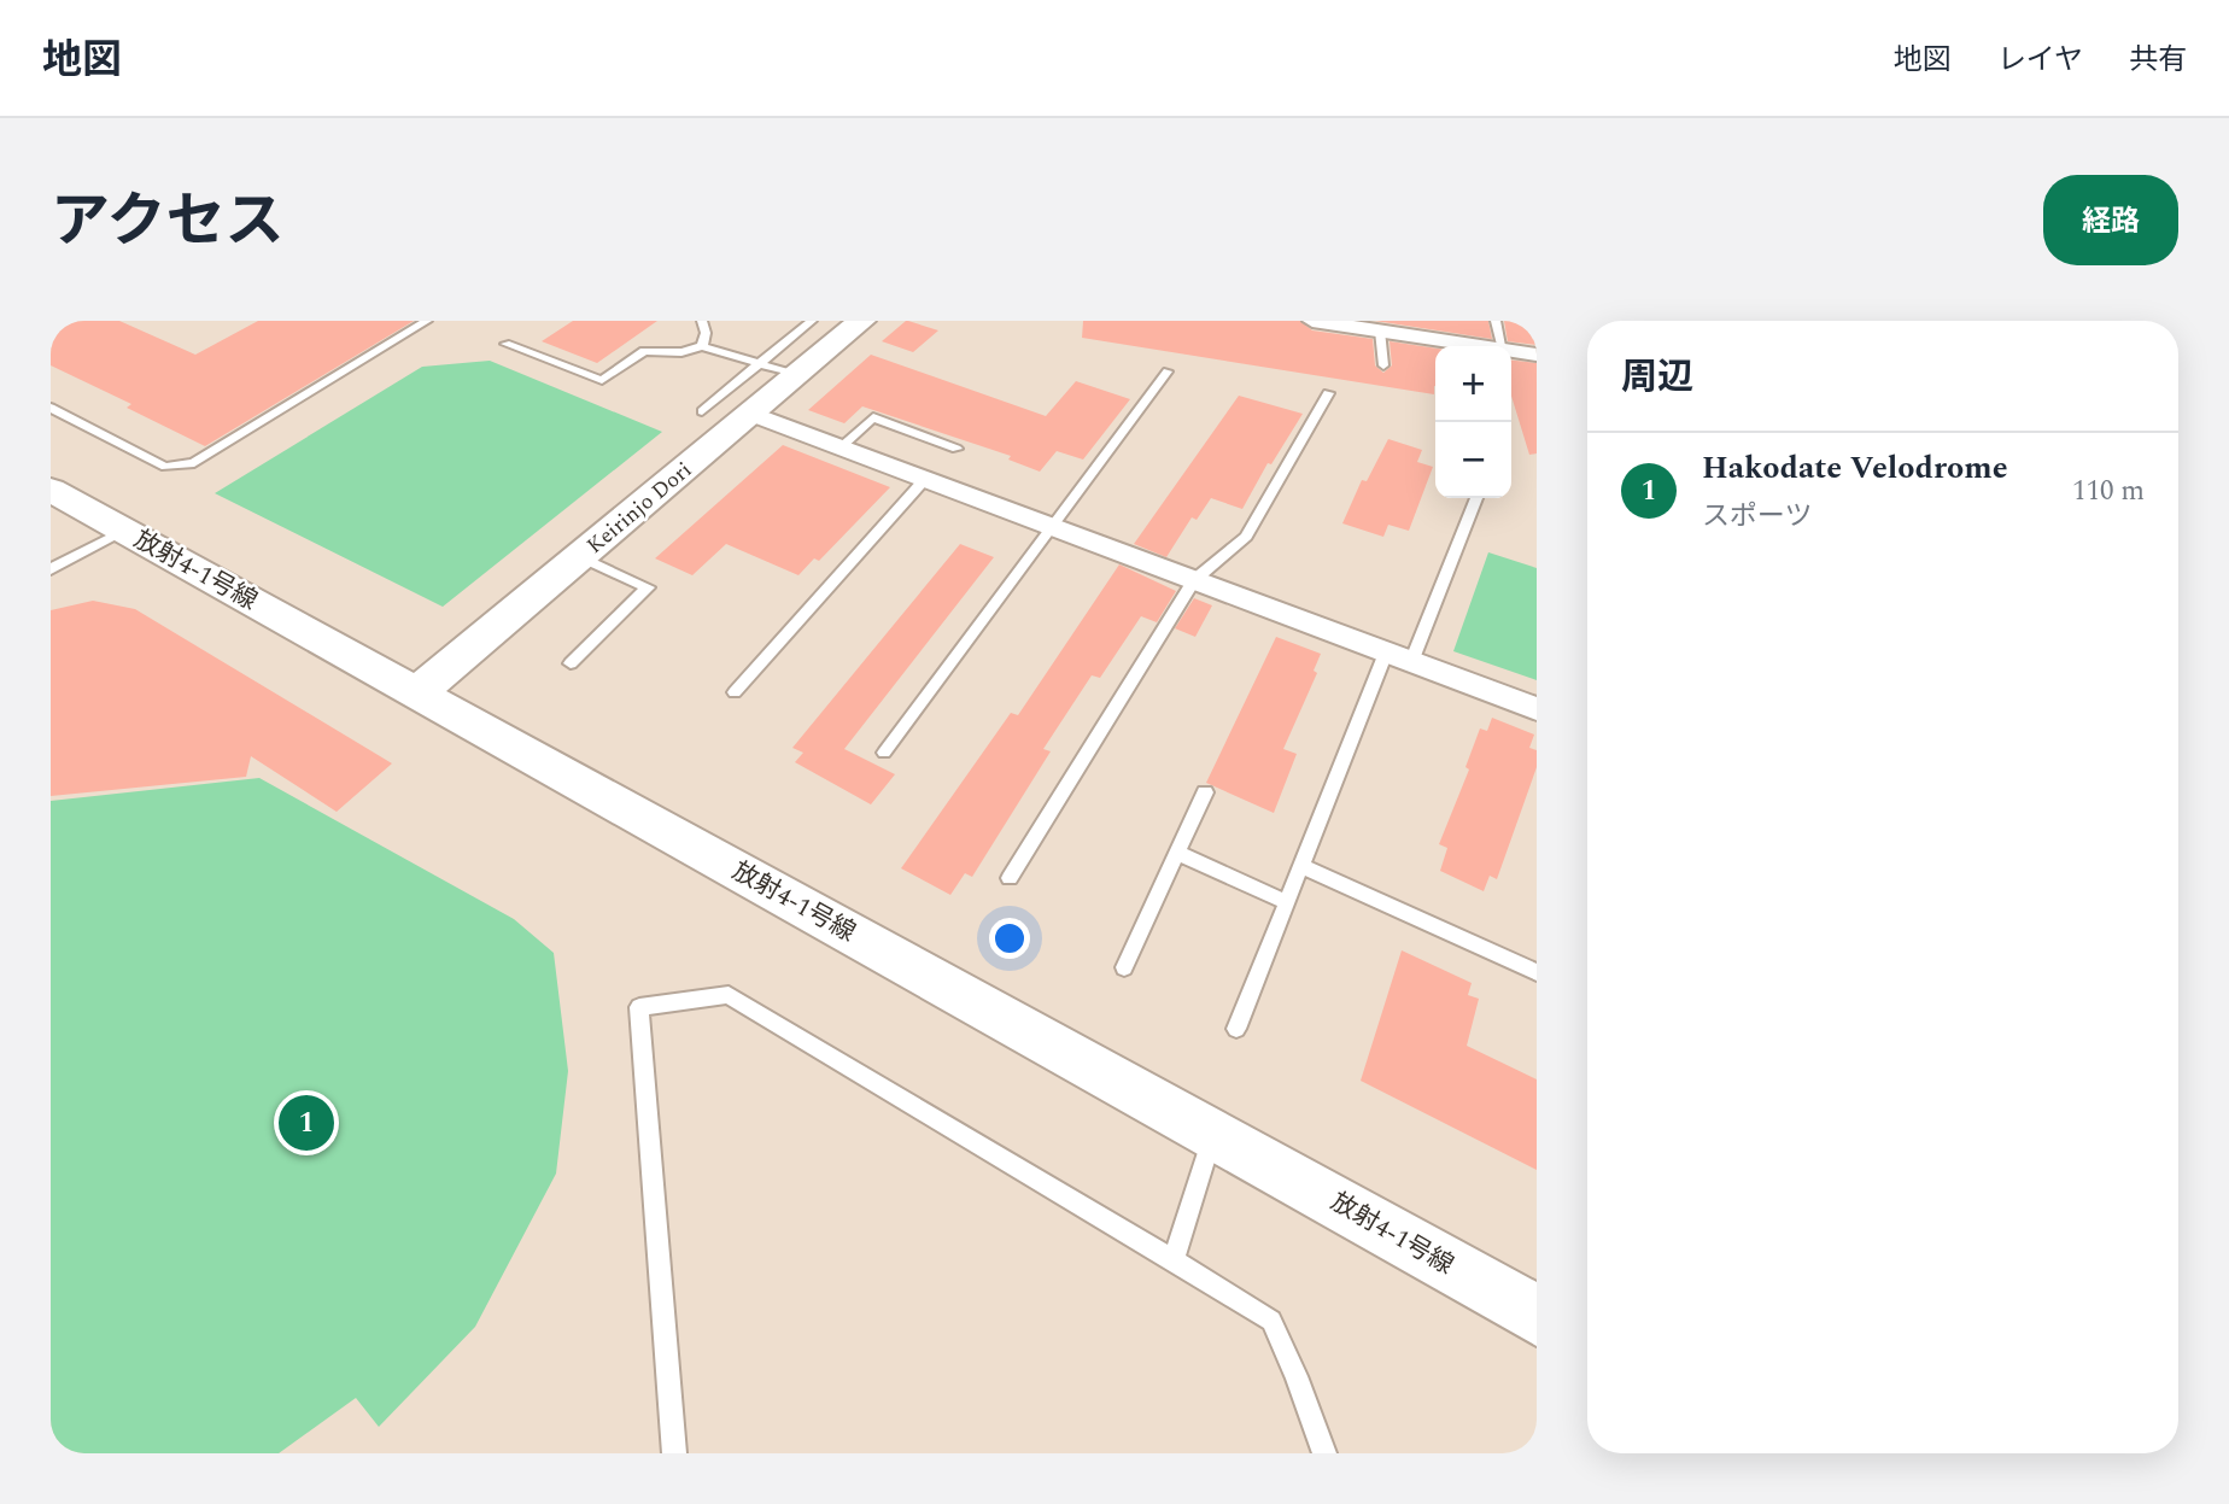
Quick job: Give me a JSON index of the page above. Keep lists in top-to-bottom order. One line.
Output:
{"streets":{"street":["Keirinjo Dori","放射4-1号線"]},"crossings":[["Keirinjo Dori","放射4-1号線"]],"page":{"header":"地図","nav":["地図","レイヤ","共有"],"title":"アクセス","buttons":"経路","heading":"周辺","map_buttons":["+","−"],"list":[{"mark":"1","name":"Hakodate Velodrome","note":"スポーツ","value":"110 m"}],"pins":"1"}}
